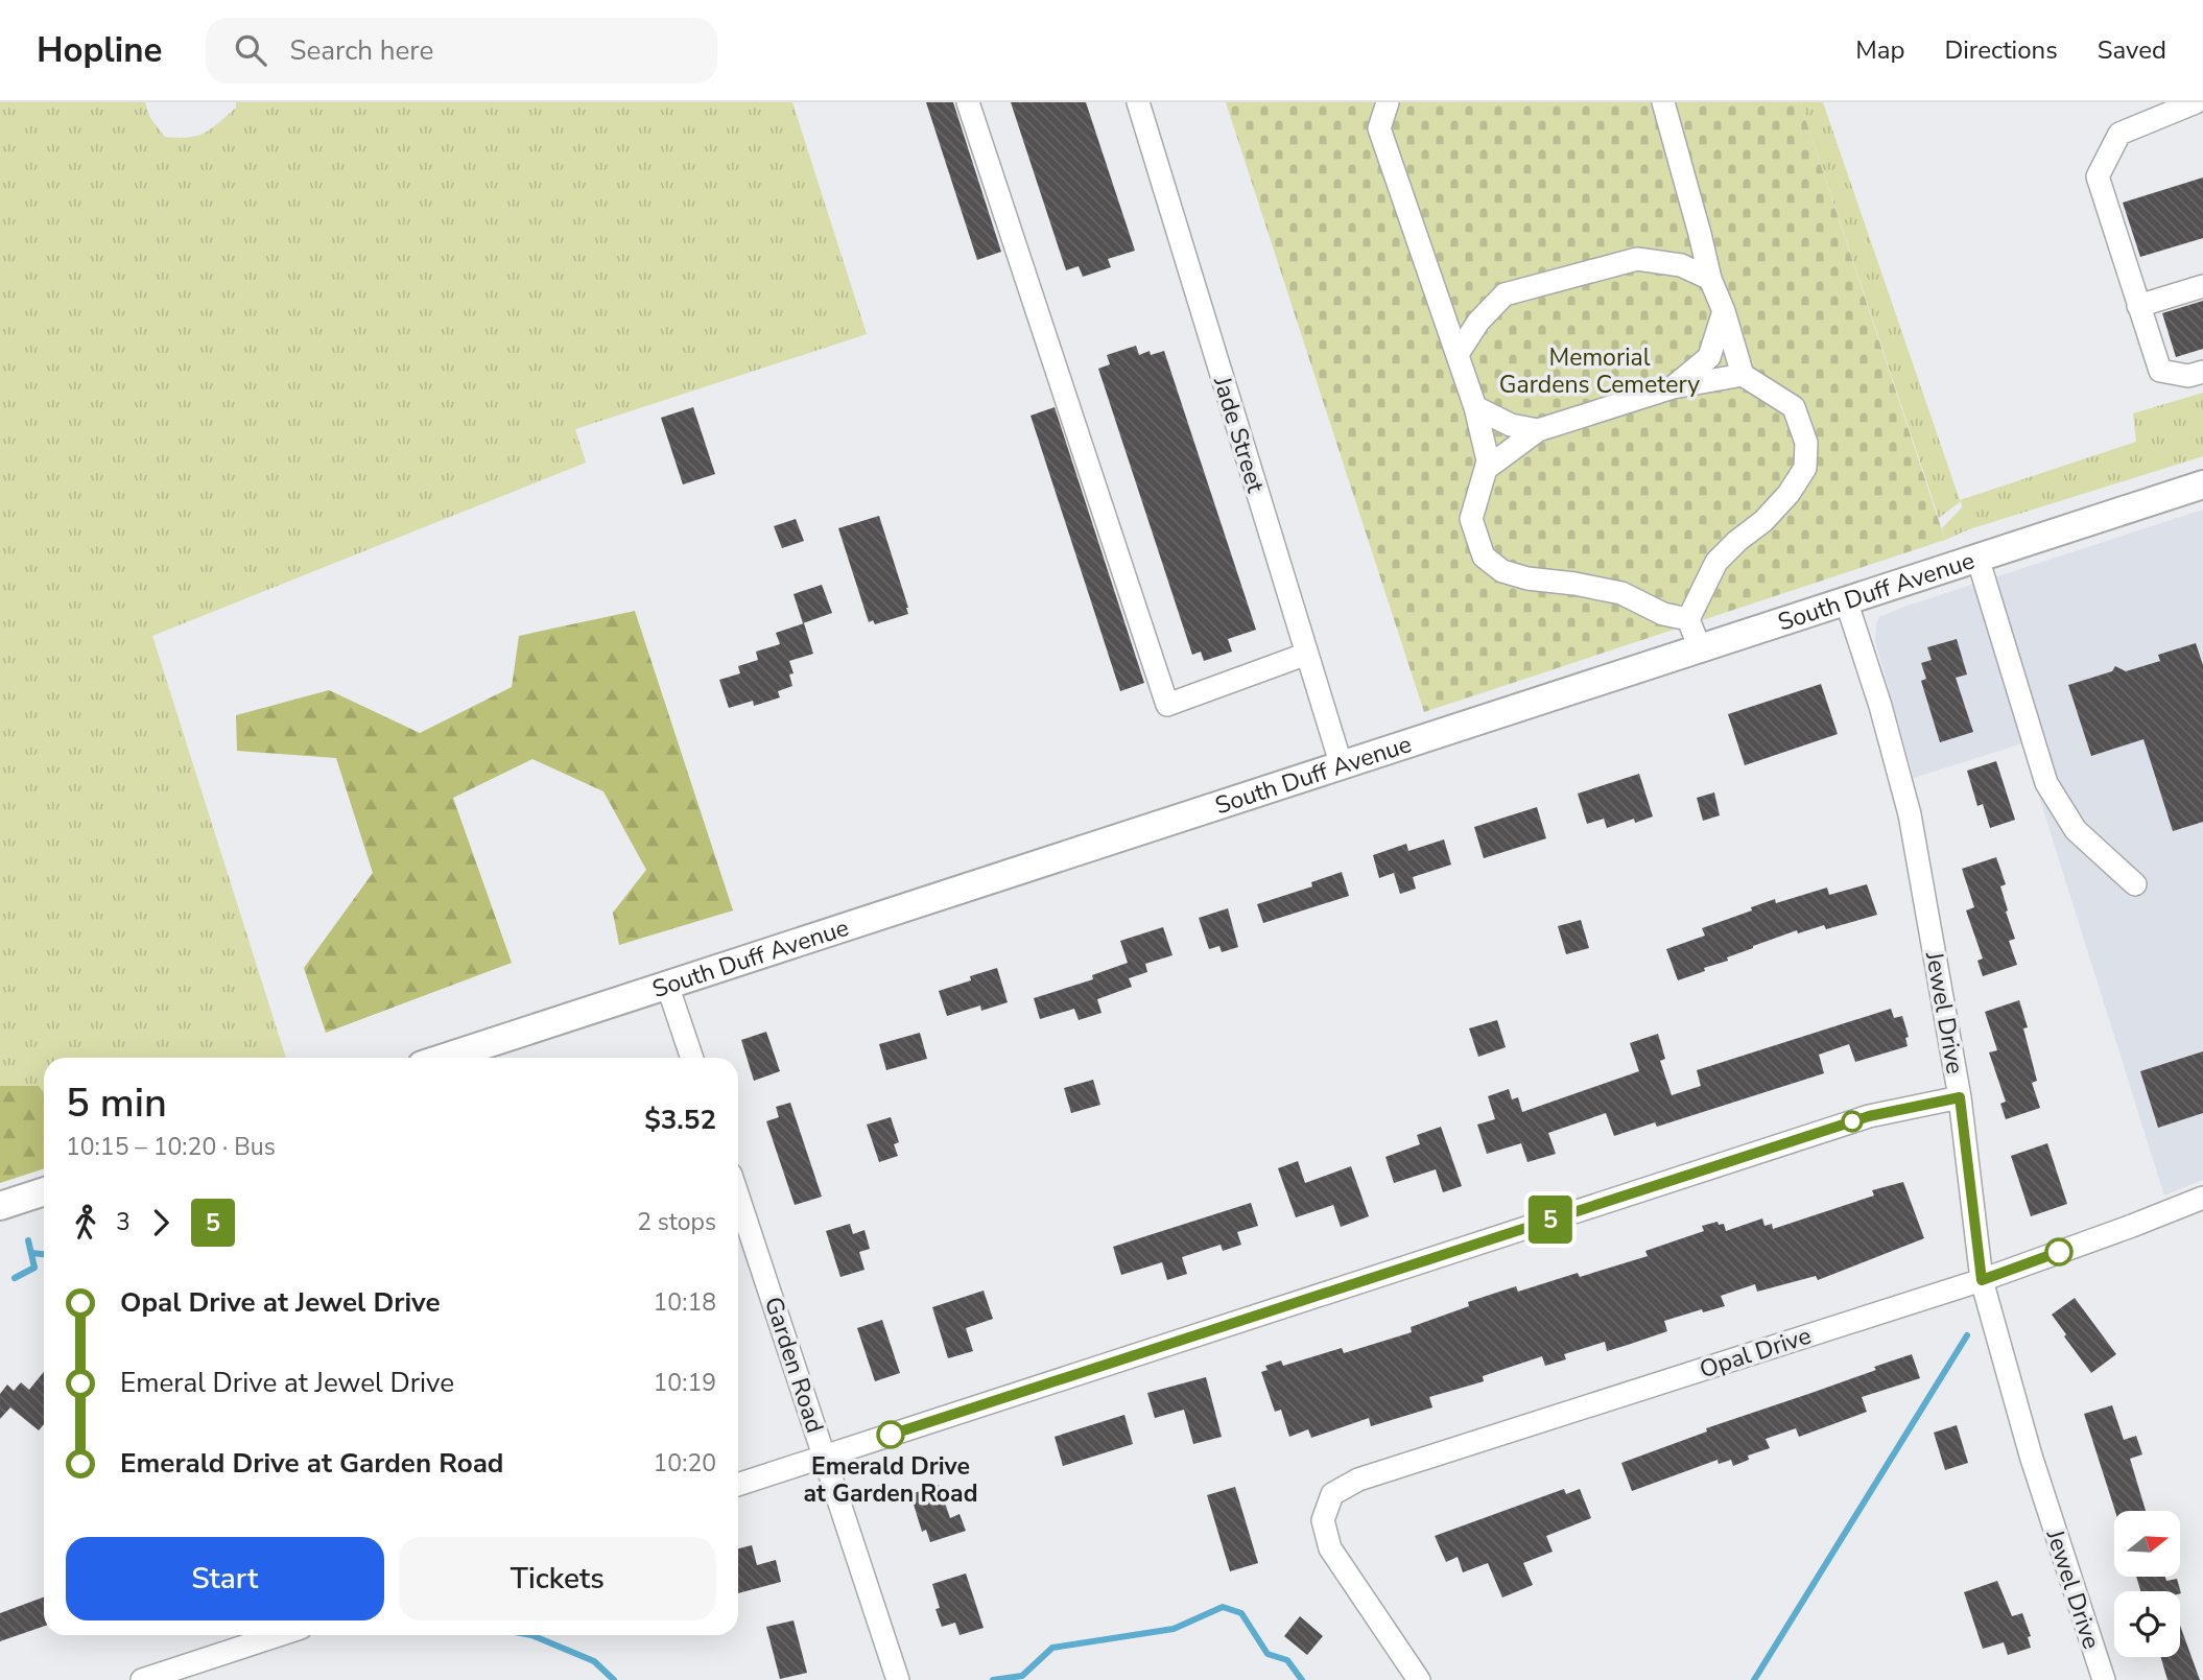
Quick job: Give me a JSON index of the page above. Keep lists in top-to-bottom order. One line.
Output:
{"streets":{"main road":["South Duff Avenue"],"street":["Jade Street","Jewel Drive","Opal Drive","Garden Road"]},"crossings":[["Jade Street","South Duff Avenue"],["South Duff Avenue","Jewel Drive"],["Jewel Drive","Opal Drive"]],"parks":["Memorial Gardens Cemetery"],"places":["Emerald Drive at Garden Road"],"lines":["bus line 5"],"north":"right","page":{"header":"Hopline","search":"Search here","nav":["Map","Directions","Saved"],"on_map":"5","heading":["5 min","10:15 – 10:20 · Bus","$3.52"],"legs":["3","5","2 stops"],"list":[{"name":"Opal Drive at Jewel Drive","value":"10:18"},{"name":"Emeral Drive at Jewel Drive","value":"10:19"},{"name":"Emerald Drive at Garden Road","value":"10:20"}],"buttons":["Start","Tickets"]}}
